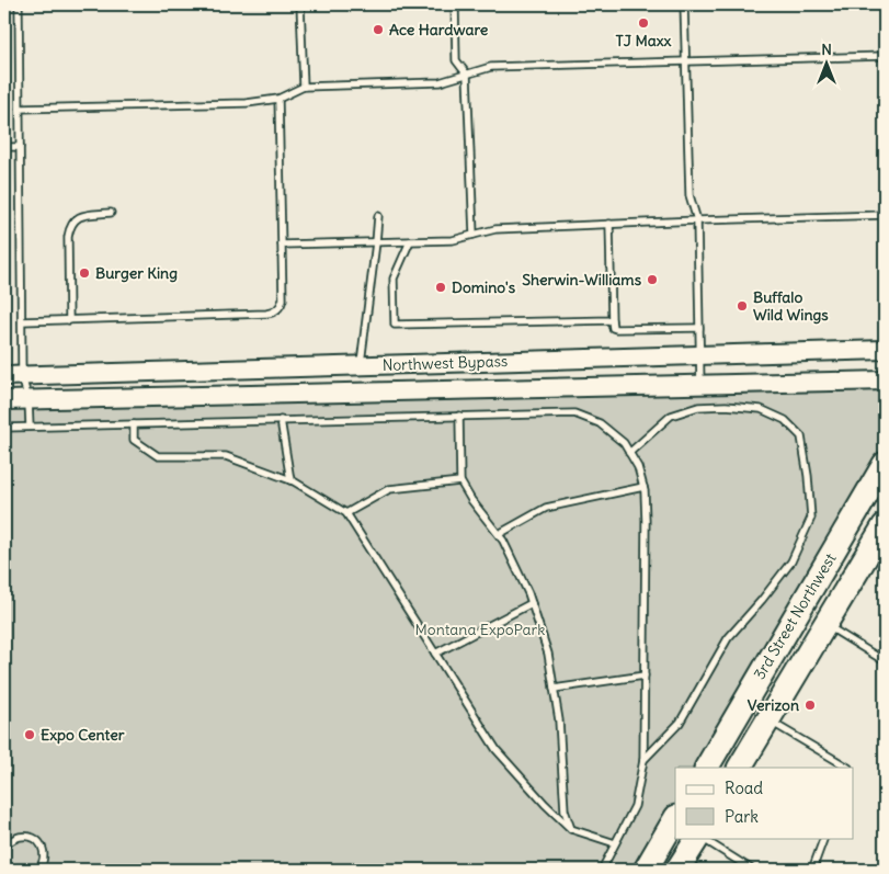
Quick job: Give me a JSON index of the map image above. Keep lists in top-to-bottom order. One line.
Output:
{"streets":{"highway":["3rd Street Northwest"],"main road":["Northwest Bypass"]},"parks":["Montana ExpoPark"],"places":["TJ Maxx","Ace Hardware","Burger King","Sherwin-Williams","Domino's","Buffalo Wild Wings","Verizon","Expo Center"],"legend":["Road","Park"],"north":"top"}
